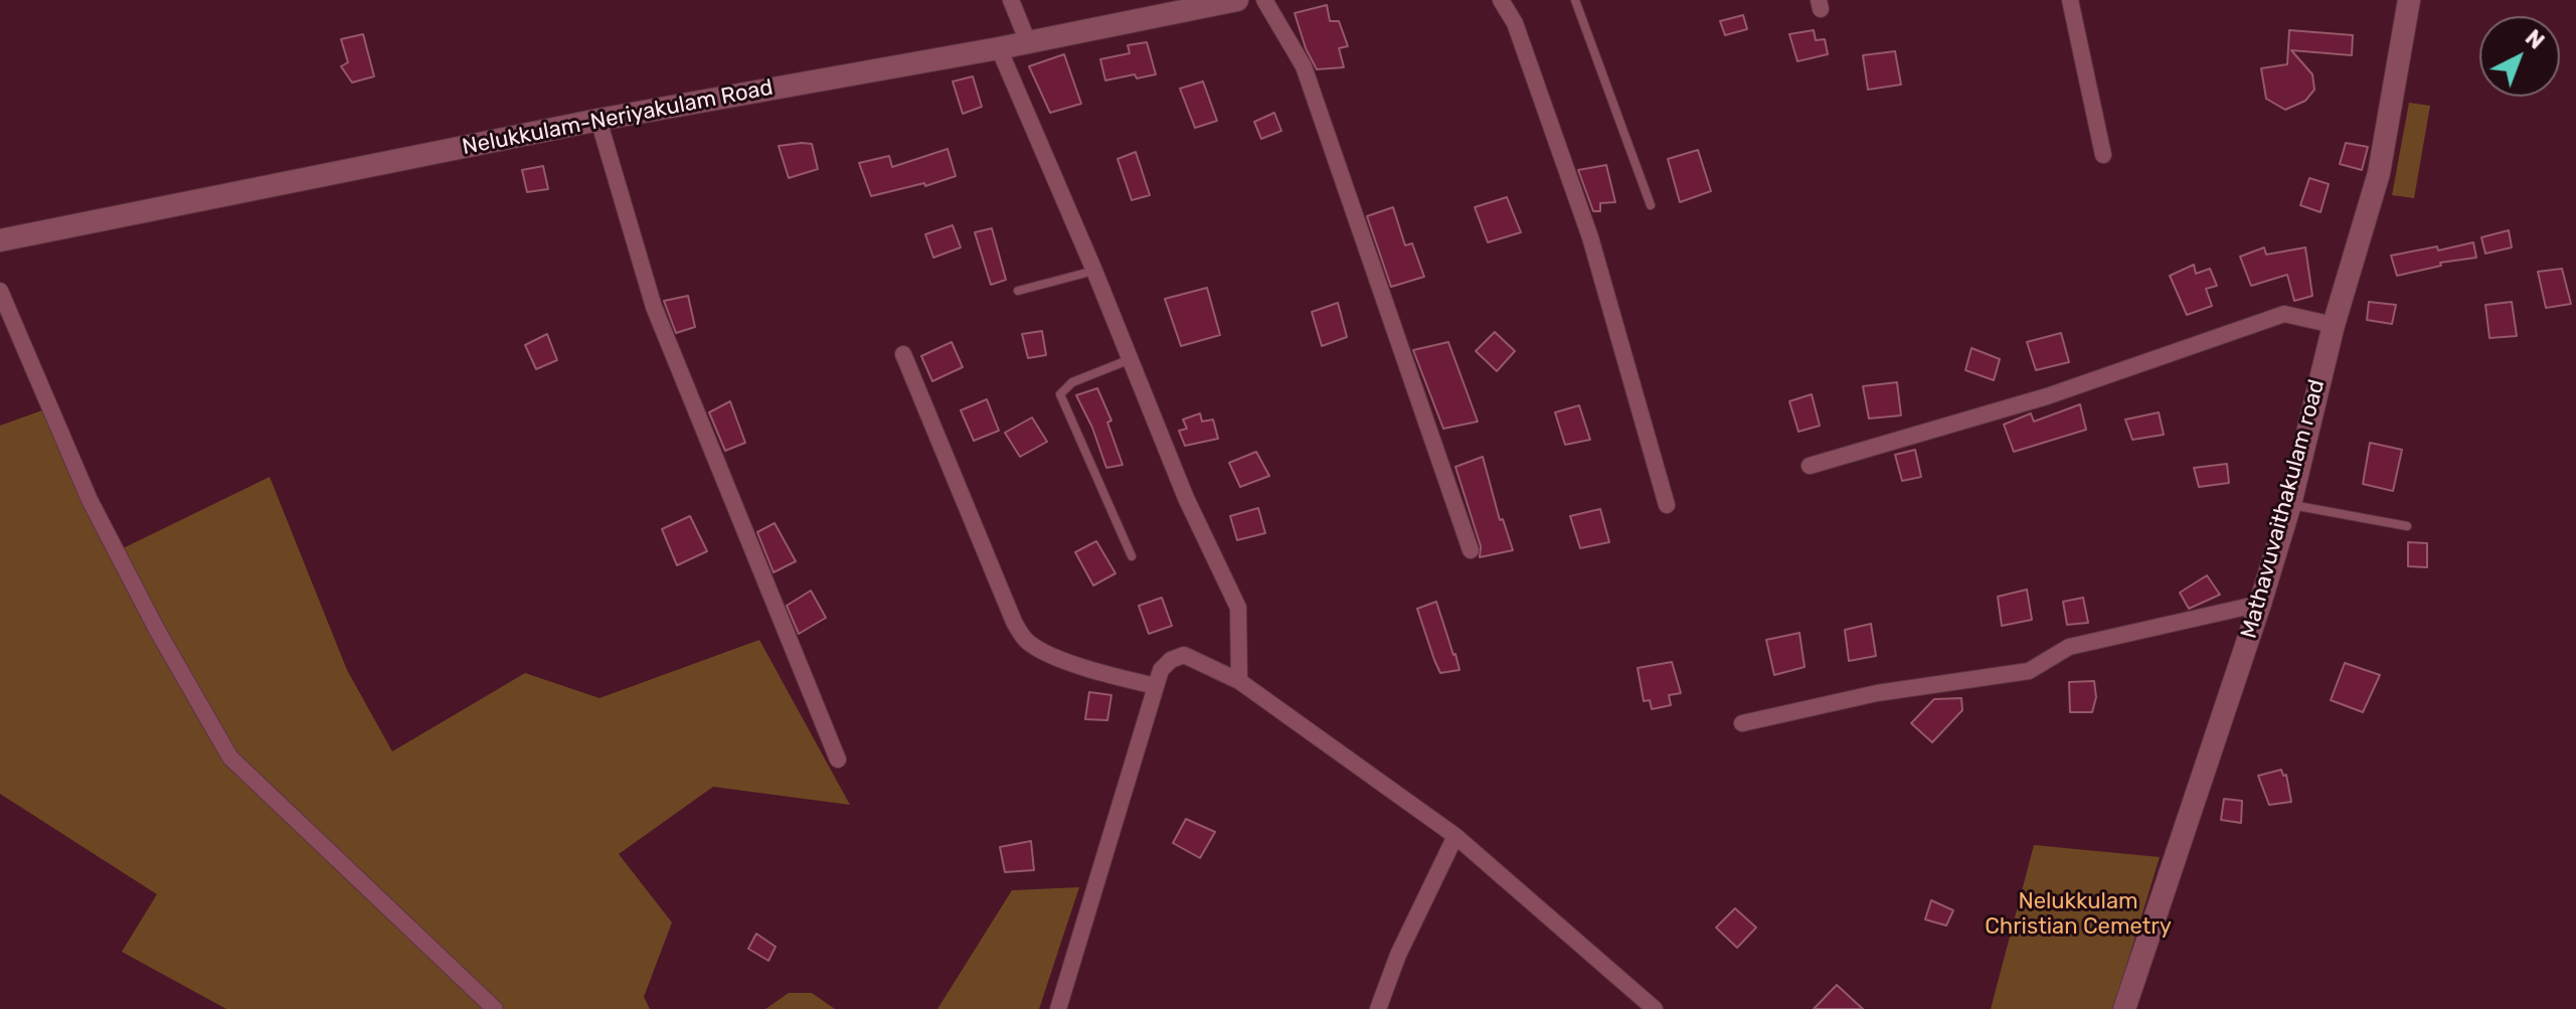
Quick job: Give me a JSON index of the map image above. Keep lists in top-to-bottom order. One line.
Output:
{"streets":{"main road":["Nelukkulam-Neriyakulam Road","Mathavuvaithakulam road"]},"parks":["Nelukkulam Christian Cemetry"],"north":"top right"}
